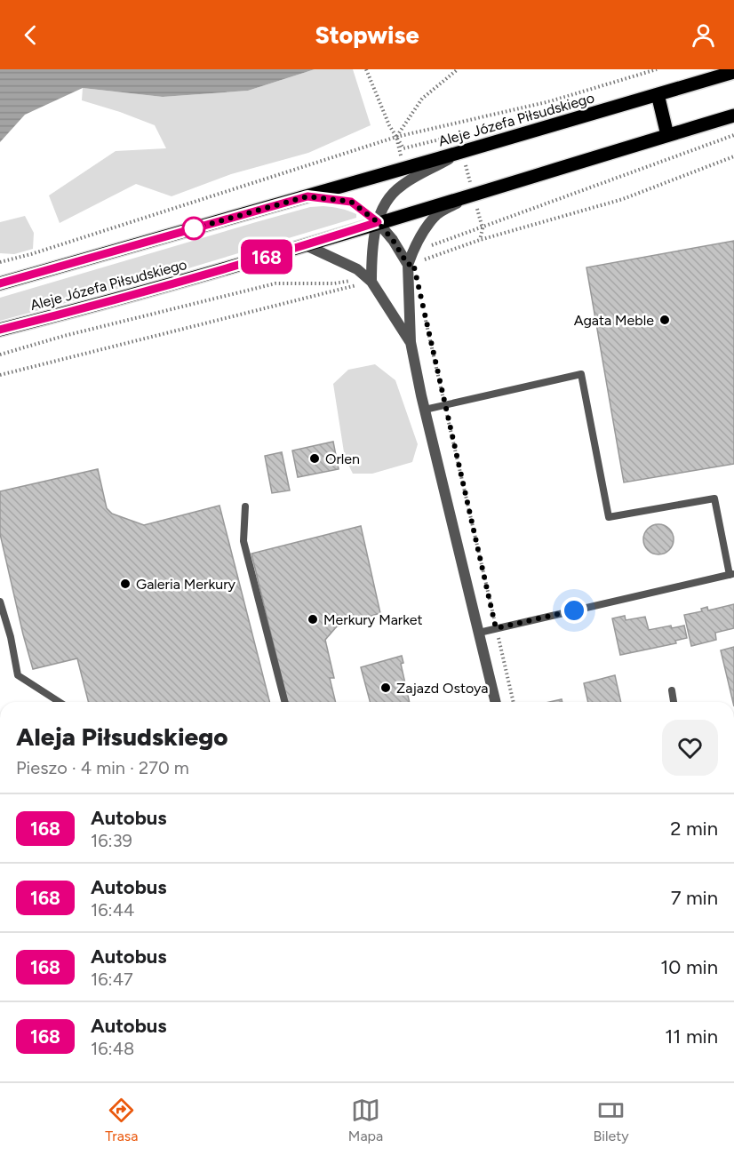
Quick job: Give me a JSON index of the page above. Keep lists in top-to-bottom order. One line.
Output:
{"streets":{"main road":["Aleje Józefa Piłsudskiego"]},"places":["Agata Meble","Orlen","Galeria Merkury","Merkury Market","Zajazd Ostoya"],"lines":["bus line 168"],"page":{"header":"Stopwise","on_map":"168","heading":["Aleja Piłsudskiego","Pieszo · 4 min · 270 m"],"list":[{"mark":"168","name":"Autobus","note":"16:39","value":"2 min"},{"mark":"168","name":"Autobus","note":"16:44","value":"7 min"},{"mark":"168","name":"Autobus","note":"16:47","value":"10 min"},{"mark":"168","name":"Autobus","note":"16:48","value":"11 min"}],"tabs":["Trasa","Mapa","Bilety"]}}
